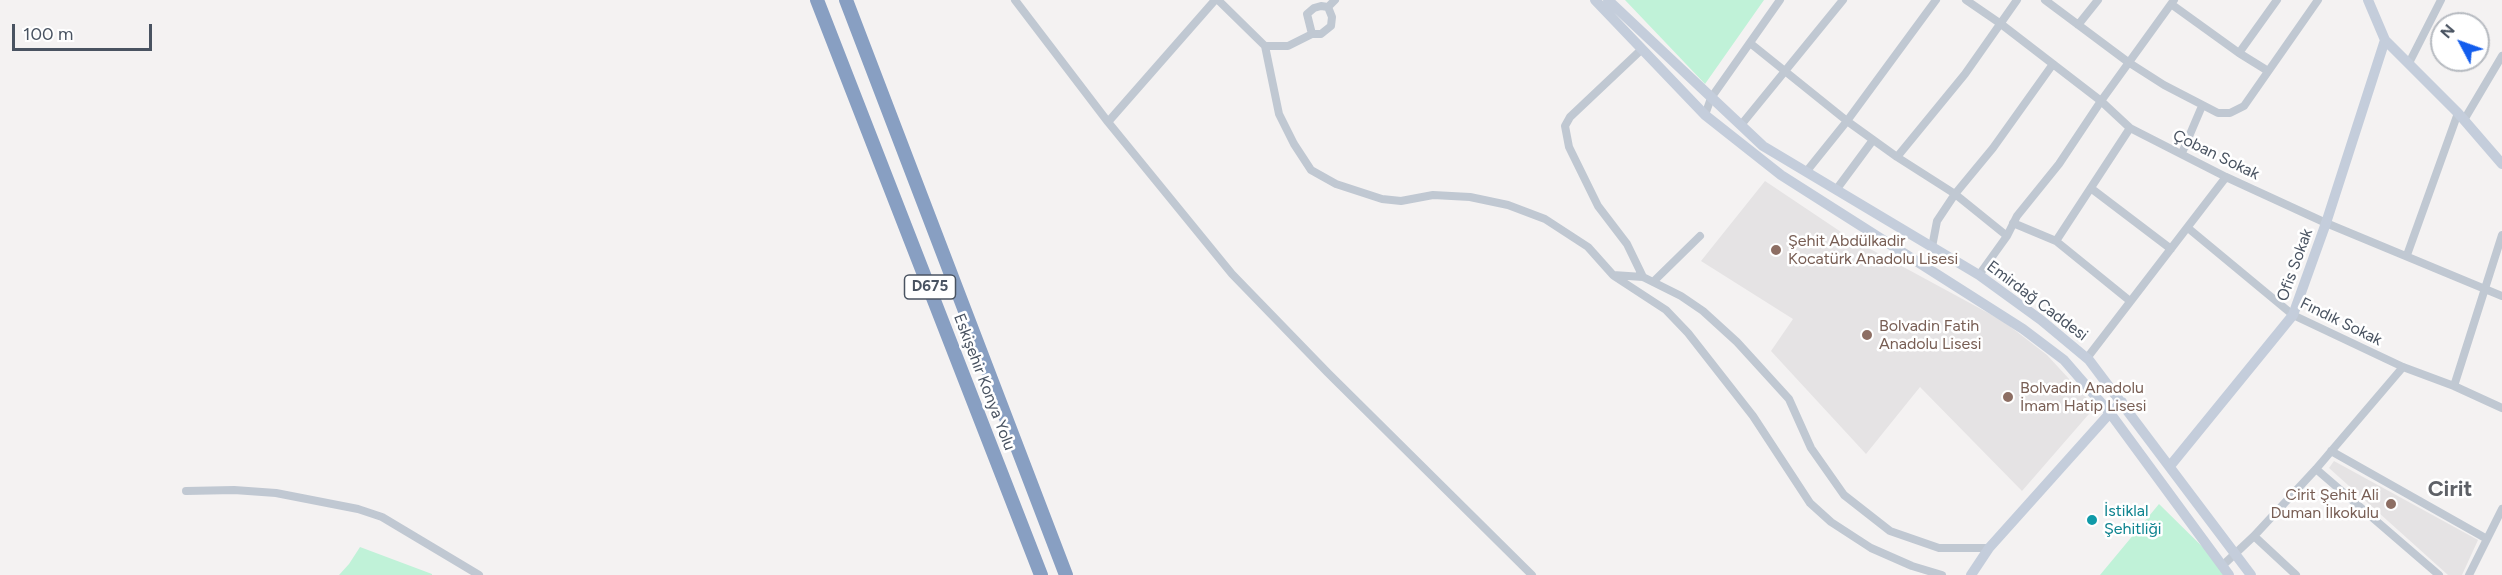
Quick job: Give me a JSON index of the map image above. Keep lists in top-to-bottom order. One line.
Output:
{"streets":{"highway":["D675","Eskişehir Konya Yolu"],"main road":["Ofis Sokak","Emirdağ Caddesi"],"street":["Çoban Sokak","Fındık Sokak"]},"crossings":[["Çoban Sokak","Ofis Sokak"],["Ofis Sokak","Emirdağ Caddesi"],["Ofis Sokak","Fındık Sokak"]],"districts":["Cirit"],"places":["Şehit Abdülkadir Kocatürk Anadolu Lisesi","Bolvadin Fatih Anadolu Lisesi","Bolvadin Anadolu İmam Hatip Lisesi","Cirit Şehit Ali Duman İlkokulu","İstiklal Şehitliği"],"scale_bar":"100 m","north":"top left"}
